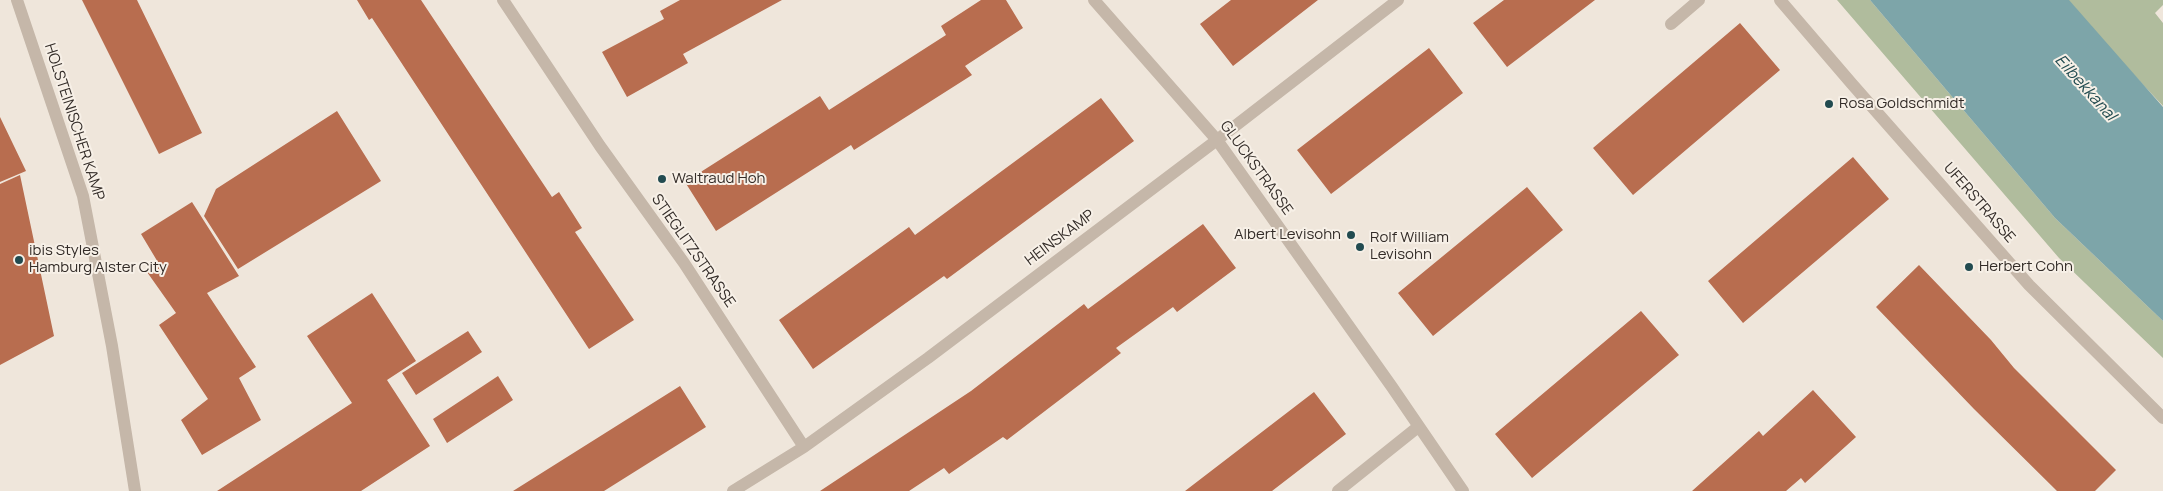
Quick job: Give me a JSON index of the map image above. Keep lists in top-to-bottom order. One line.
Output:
{"streets":{"street":["HOLSTEINISCHER KAMP","GLUCKSTRASSE","UFERSTRASSE","HEINSKAMP","STIEGLITZSTRASSE"]},"crossings":[["GLUCKSTRASSE","HEINSKAMP"],["HEINSKAMP","STIEGLITZSTRASSE"]],"water":["Eilbekkanal"],"places":["Rosa Goldschmidt","Waltraud Hoh","Albert Levisohn","Rolf William Levisohn","ibis Styles Hamburg Alster City","Herbert Cohn"]}
